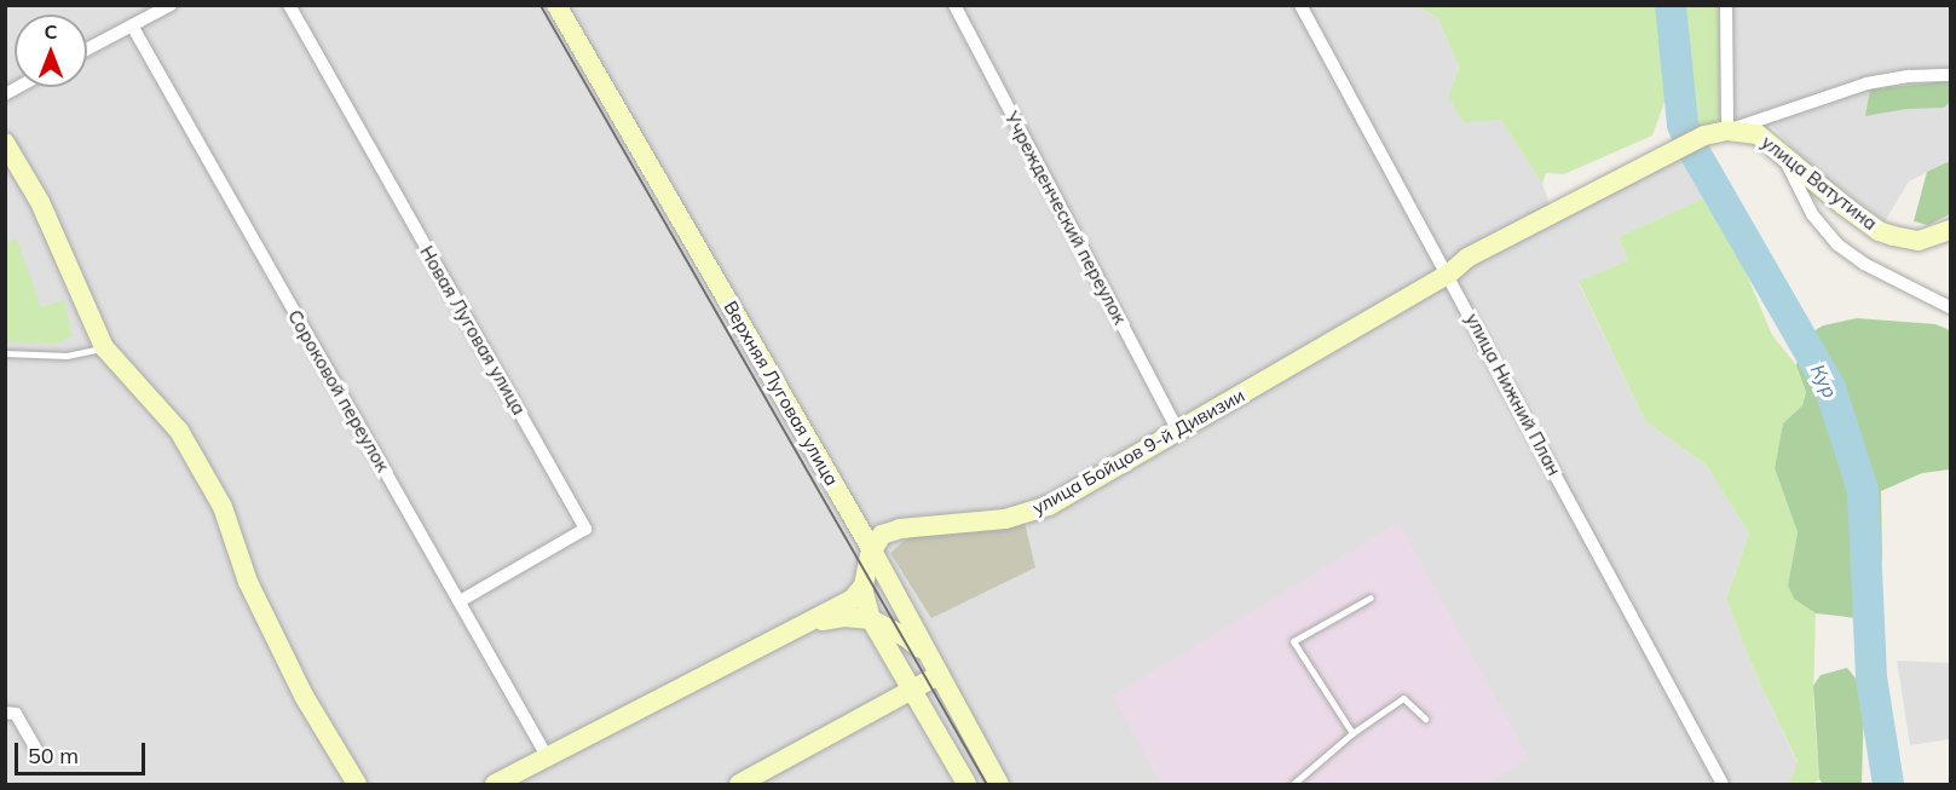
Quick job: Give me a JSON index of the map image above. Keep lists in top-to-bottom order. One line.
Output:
{"streets":{"street":["улица Ватутина","Учрежденческий переулок","Новая Луговая улица","Сороковой переулок","Верхняя Луговая улица","улица Нижний План","улица Бойцов 9-й Дивизии"]},"crossings":[["улица Ватутина","улица Бойцов 9-й Дивизии"],["Учрежденческий переулок","улица Бойцов 9-й Дивизии"],["Новая Луговая улица","Сороковой переулок"],["Верхняя Луговая улица","улица Бойцов 9-й Дивизии"],["улица Нижний План","улица Бойцов 9-й Дивизии"]],"water":["Кур"],"scale_bar":"50 m","north":"top"}
